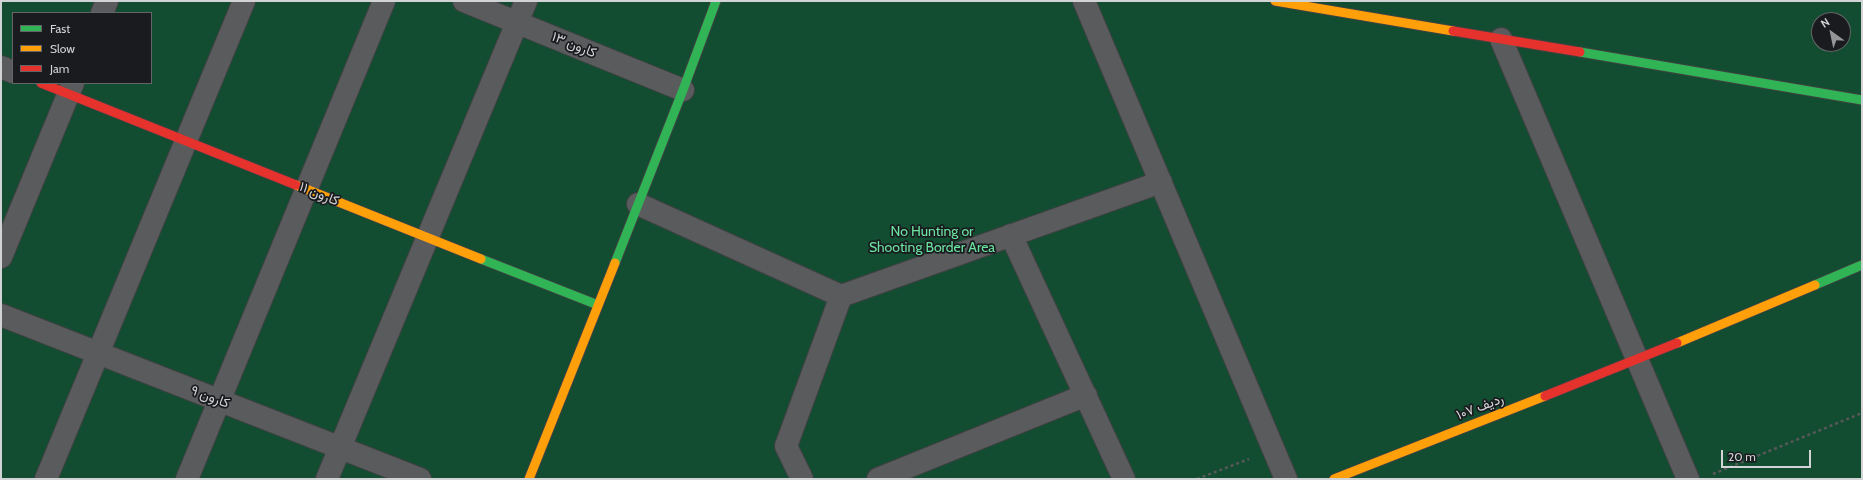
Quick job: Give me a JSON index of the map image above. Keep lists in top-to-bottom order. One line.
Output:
{"streets":{"street":["کارون ۱۳","کارون ۱۱","کارون ۹","ردیف ۱۰۷"]},"parks":["No Hunting or Shooting Border Area"],"legend":["Fast","Slow","Jam"],"scale_bar":"20 m","north":"top left"}
